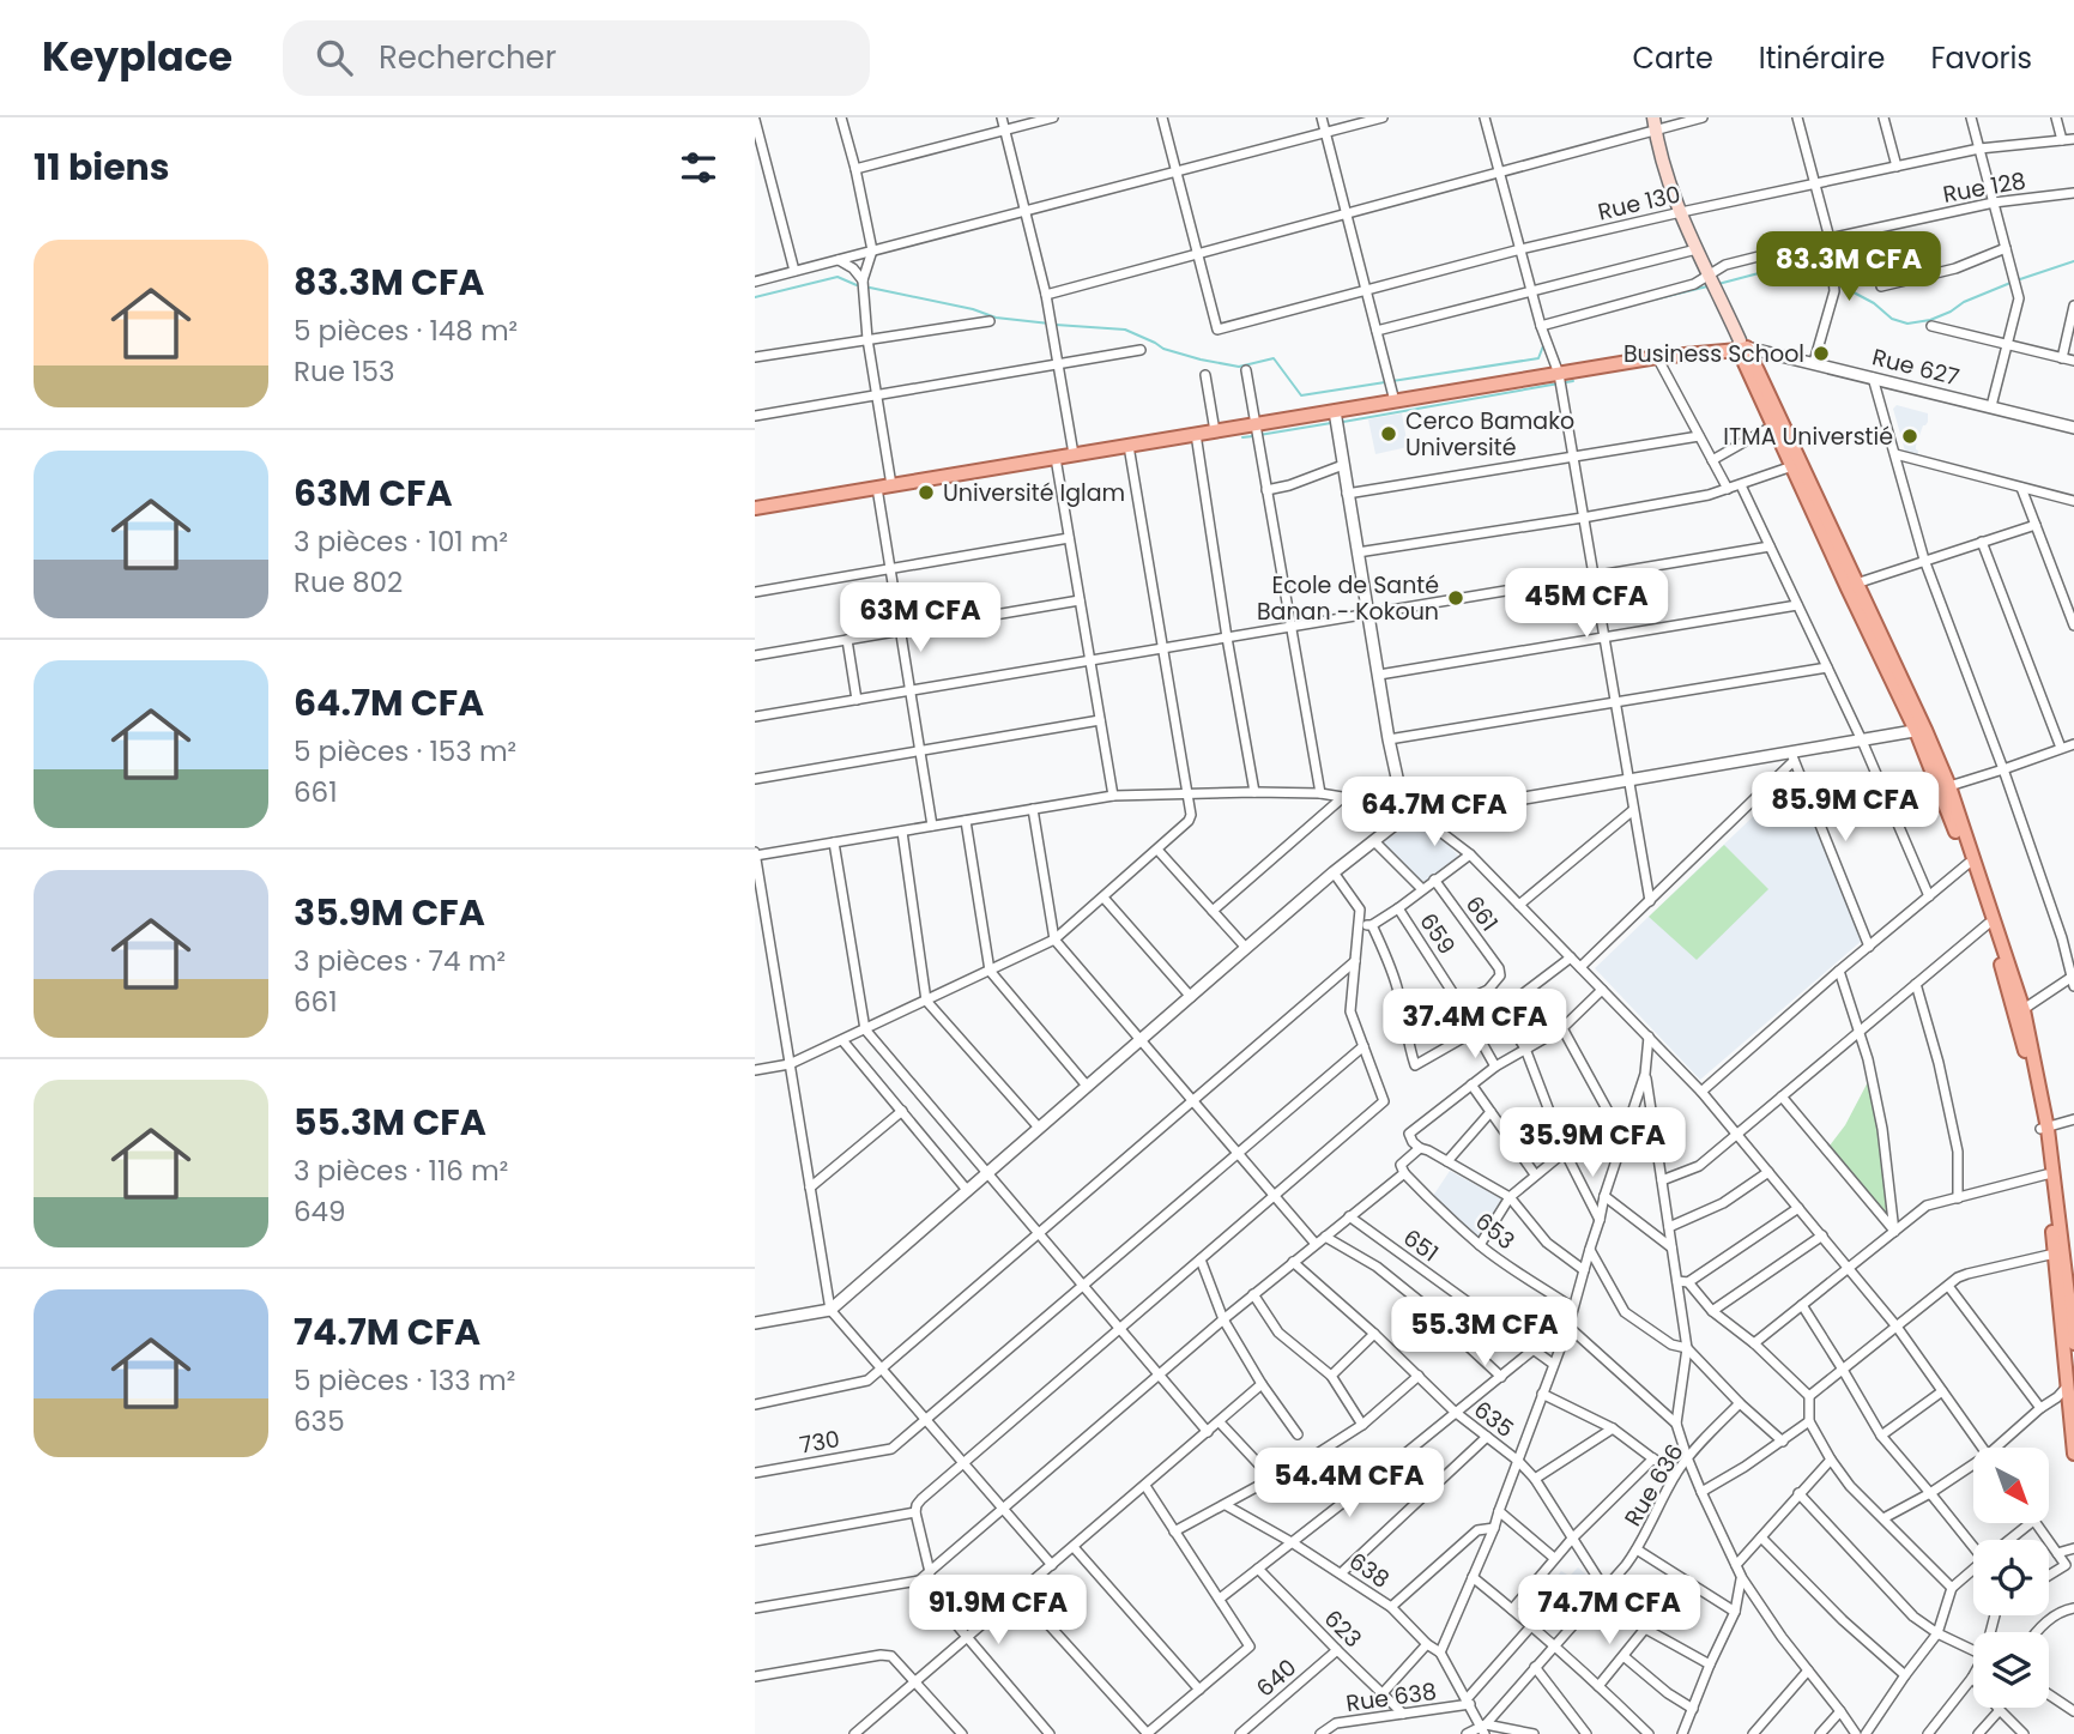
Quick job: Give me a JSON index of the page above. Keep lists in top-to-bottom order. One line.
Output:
{"streets":{"street":["Rue 128","Rue 130","Rue 627","661","659","653","651","635","730","Rue 636","638","623","640","Rue 638"]},"crossings":[["635","Rue 636"],["623","640"],["623","Rue 638"]],"places":["Business School","Cerco Bamako Université","ITMA Universtié","Université Iglam","Ecole de Santé Banan - Kokoun"],"north":"bottom right","page":{"header":"Keyplace","search":"Rechercher","nav":["Carte","Itinéraire","Favoris"],"heading":"11 biens","list":[{"name":"83.3M CFA","note":"5 pièces · 148 m² · Rue 153"},{"name":"63M CFA","note":"3 pièces · 101 m² · Rue 802"},{"name":"64.7M CFA","note":"5 pièces · 153 m² · 661"},{"name":"35.9M CFA","note":"3 pièces · 74 m² · 661"},{"name":"55.3M CFA","note":"3 pièces · 116 m² · 649"},{"name":"74.7M CFA","note":"5 pièces · 133 m² · 635"}],"price":["83.3M CFA","45M CFA","63M CFA","85.9M CFA","64.7M CFA","37.4M CFA","35.9M CFA","55.3M CFA","54.4M CFA","91.9M CFA","74.7M CFA"]}}
